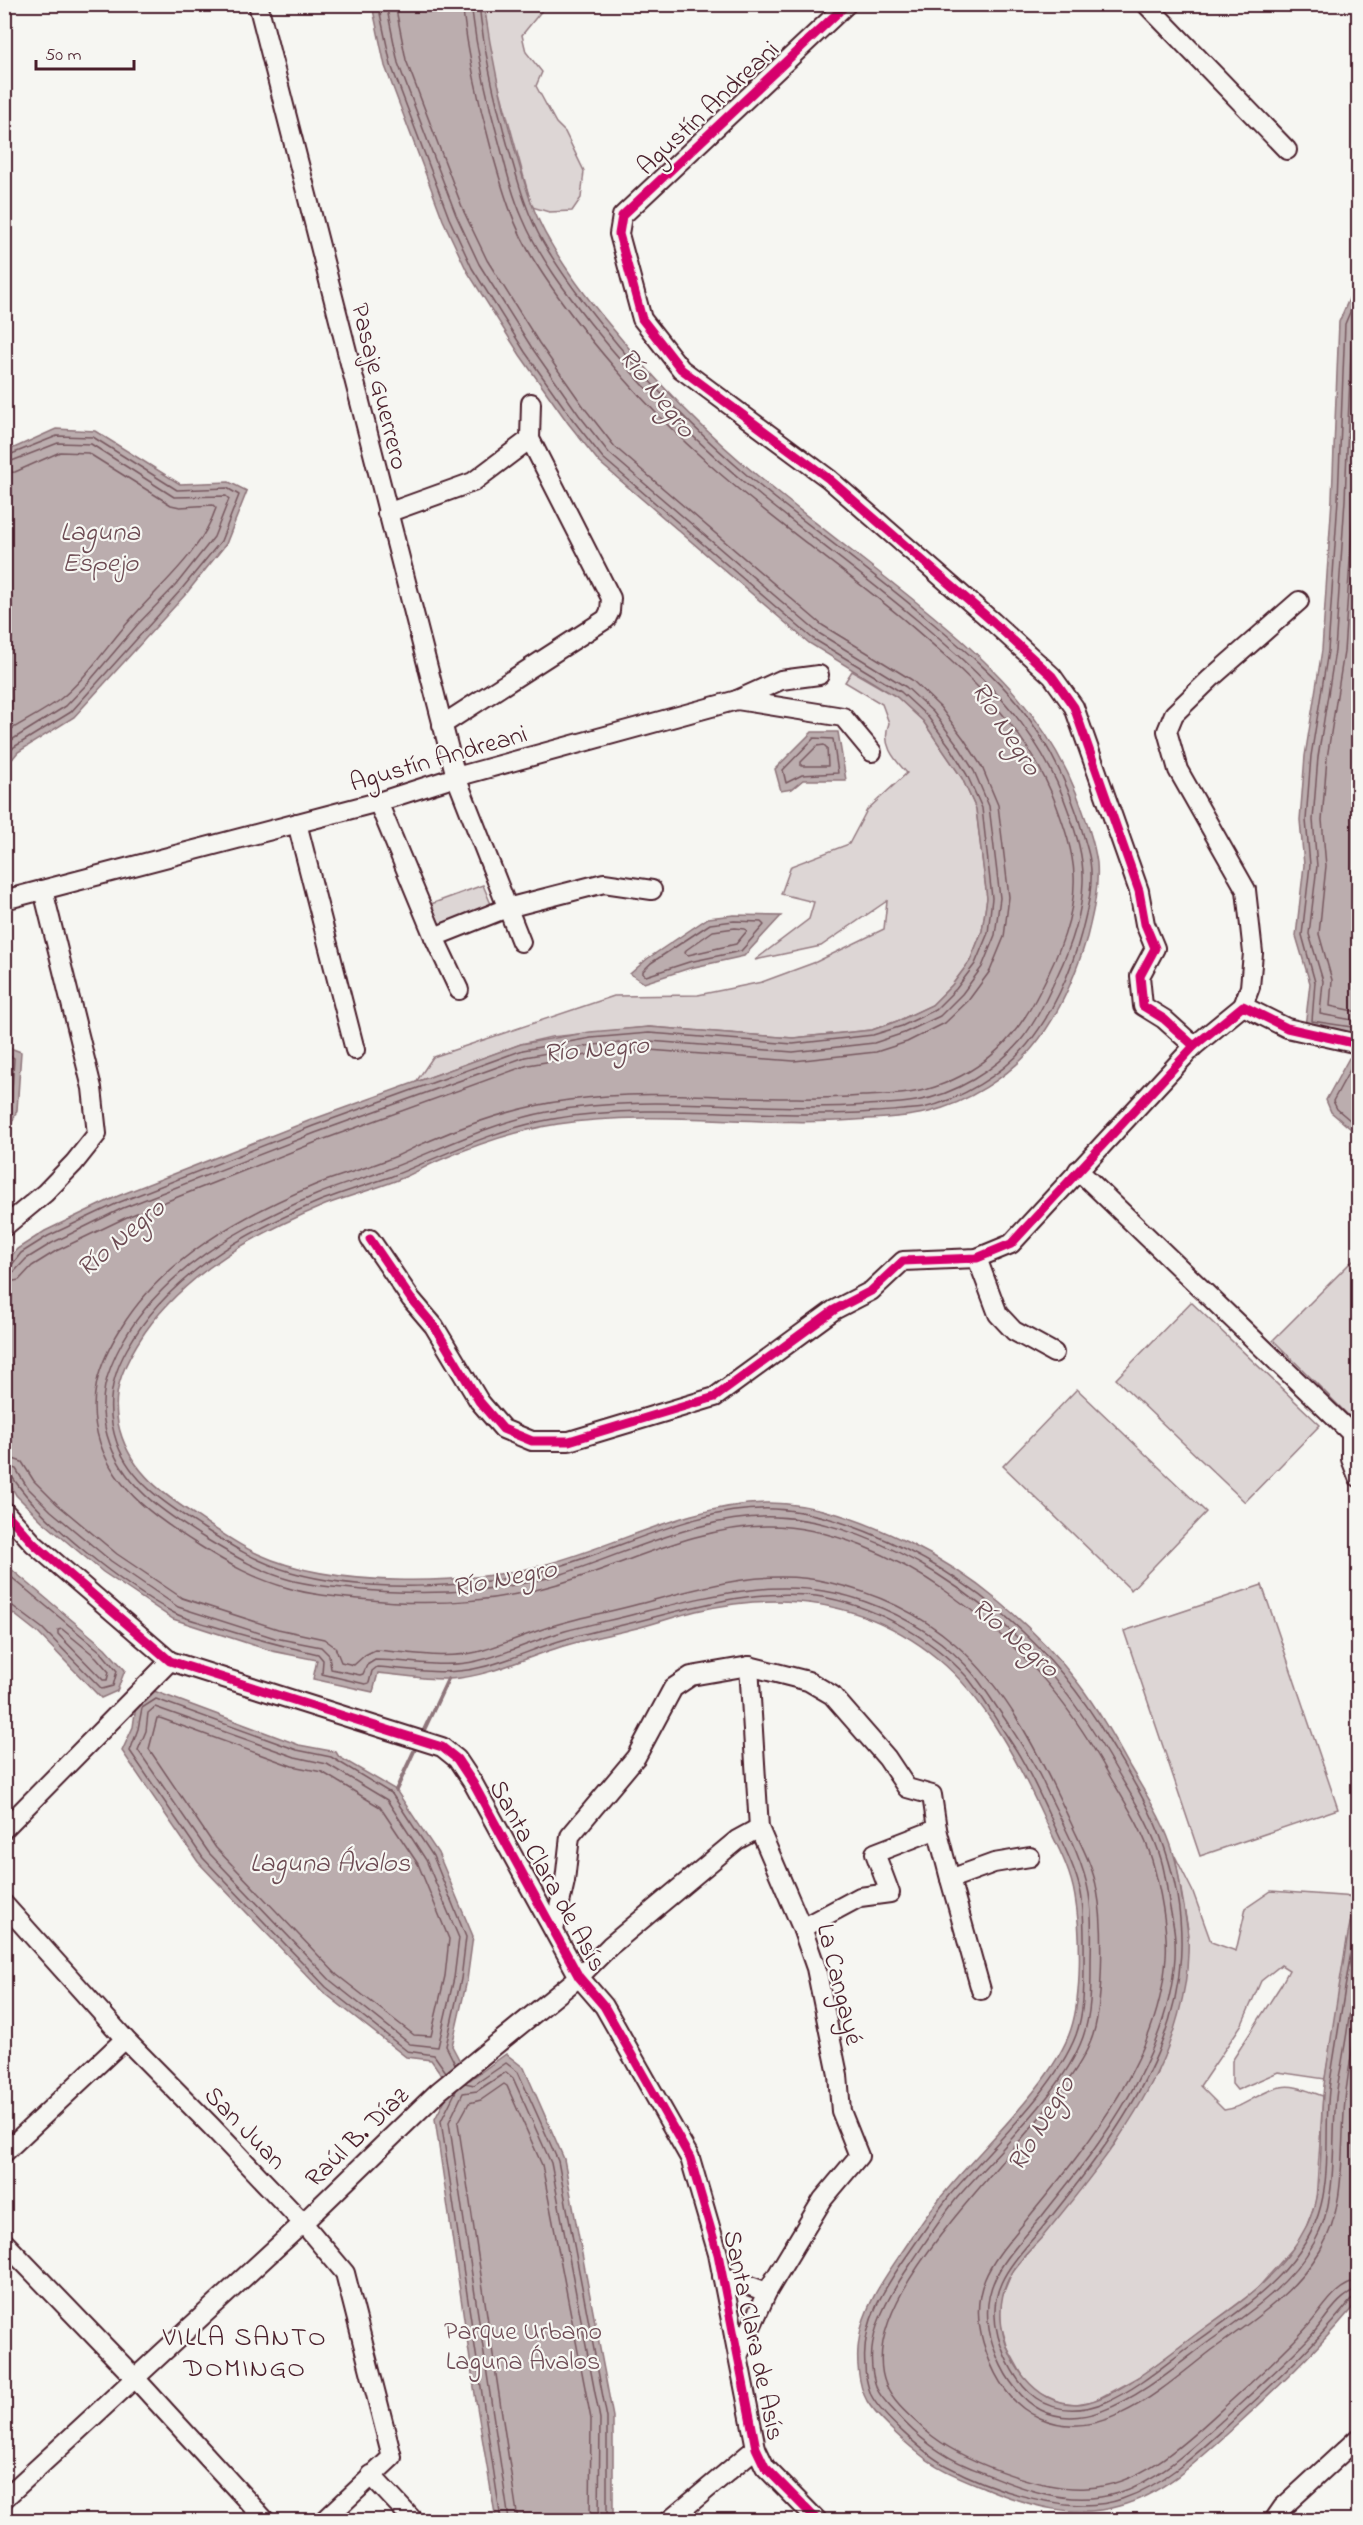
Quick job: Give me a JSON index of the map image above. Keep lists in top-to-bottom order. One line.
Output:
{"streets":{"street":["Agustín Andreani","Pasaje Guerrero","Santa Clara de Asís","La Cangayé","San Juan","Raúl B. Díaz"]},"crossings":[["Agustín Andreani","Pasaje Guerrero"],["Santa Clara de Asís","La Cangayé"],["Santa Clara de Asís","Raúl B. Díaz"],["La Cangayé","Raúl B. Díaz"],["San Juan","Raúl B. Díaz"]],"districts":["VILLA SANTO DOMINGO"],"water":["Río Negro","Laguna Espejo","Laguna Ávalos"],"parks":["Parque Urbano Laguna Ávalos"],"scale_bar":"50 m"}
